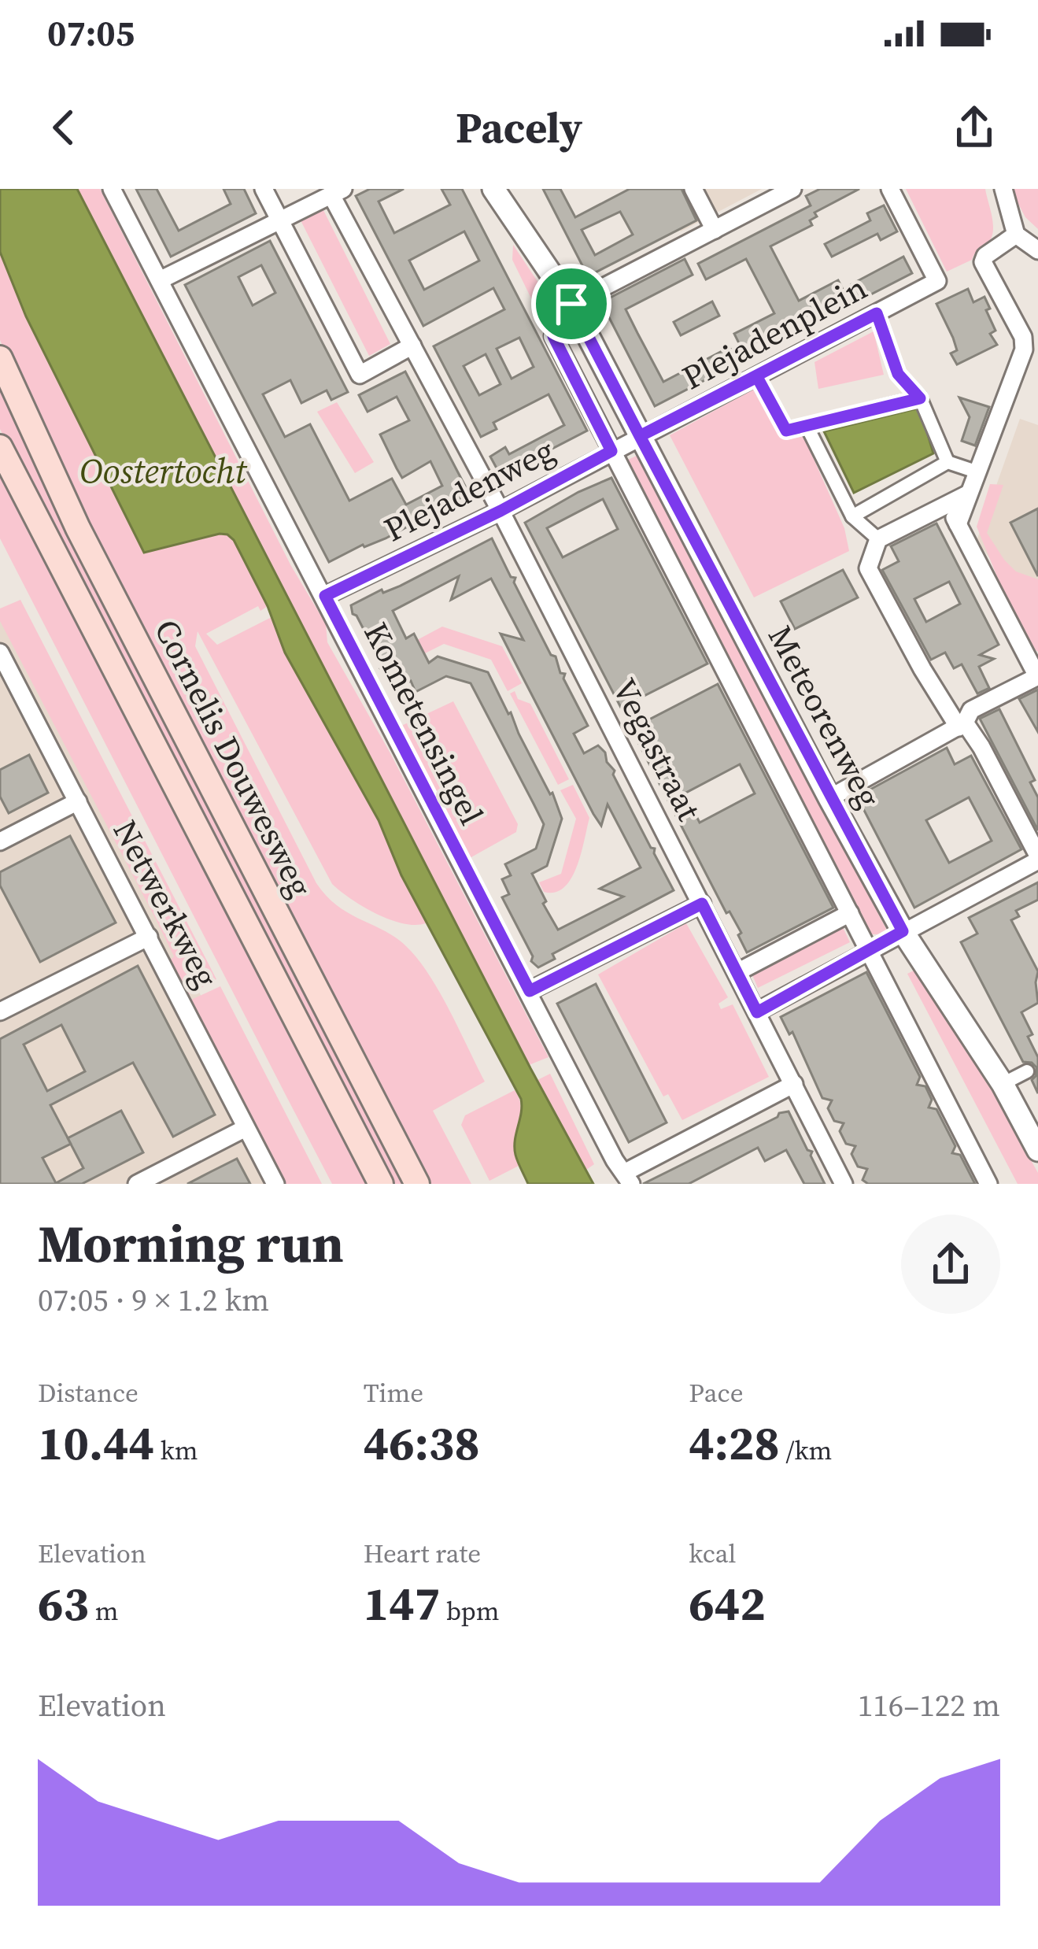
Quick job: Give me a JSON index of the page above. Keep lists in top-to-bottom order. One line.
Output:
{"streets":{"main road":["Cornelis Douwesweg"],"street":["Plejadenplein","Plejadenweg","Meteorenweg","Kometensingel","Vegastraat","Netwerkweg"]},"crossings":[["Plejadenplein","Plejadenweg"],["Plejadenplein","Meteorenweg"],["Plejadenweg","Meteorenweg"],["Plejadenweg","Kometensingel"],["Plejadenweg","Vegastraat"]],"water":["Oostertocht"],"page":{"status":"07:05","header":"Pacely","heading":["Morning run","07:05 · 9 × 1.2 km"],"stats":[["Distance","10.44 km"],["Time","46:38"],["Pace","4:28 /km"],["Elevation","63 m"],["Heart rate","147 bpm"],["kcal","642"]],"chart":["Elevation","116–122 m"]}}
